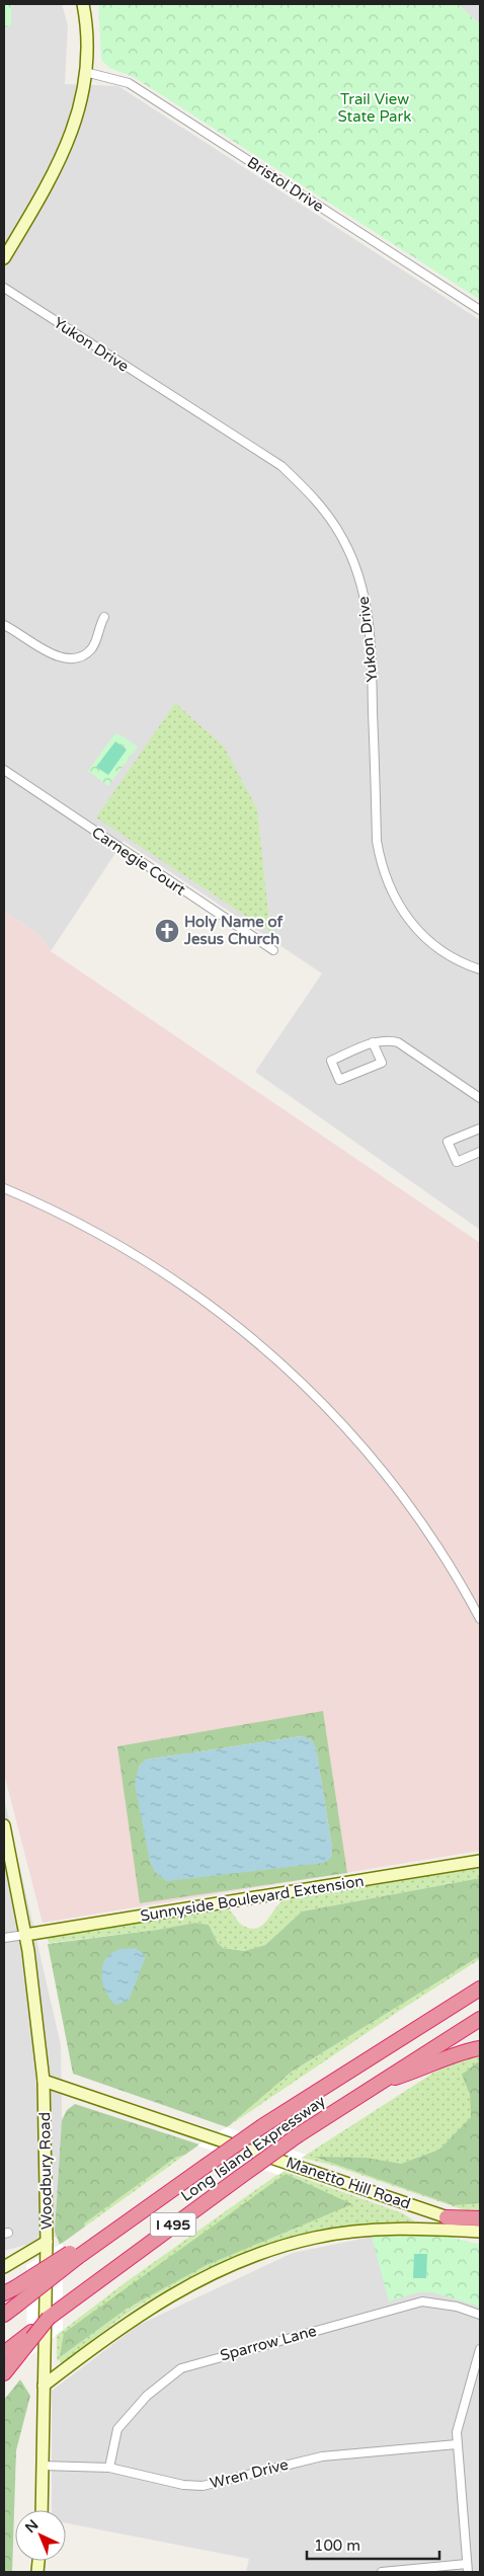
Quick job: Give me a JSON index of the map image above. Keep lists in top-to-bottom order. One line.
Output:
{"streets":{"highway":["Long Island Expressway","I 495"],"main road":["Sunnyside Boulevard Extension","Woodbury Road","Manetto Hill Road"],"street":["Bristol Drive","Yukon Drive","Carnegie Court","Sparrow Lane","Wren Drive"]},"crossings":[["Sunnyside Boulevard Extension","Woodbury Road"],["Woodbury Road","Manetto Hill Road"],["Woodbury Road","Wren Drive"],["Sparrow Lane","Wren Drive"]],"parks":["Trail View State Park"],"places":{"church":["Holy Name of Jesus Church"]},"scale_bar":"100 m","north":"top left"}
